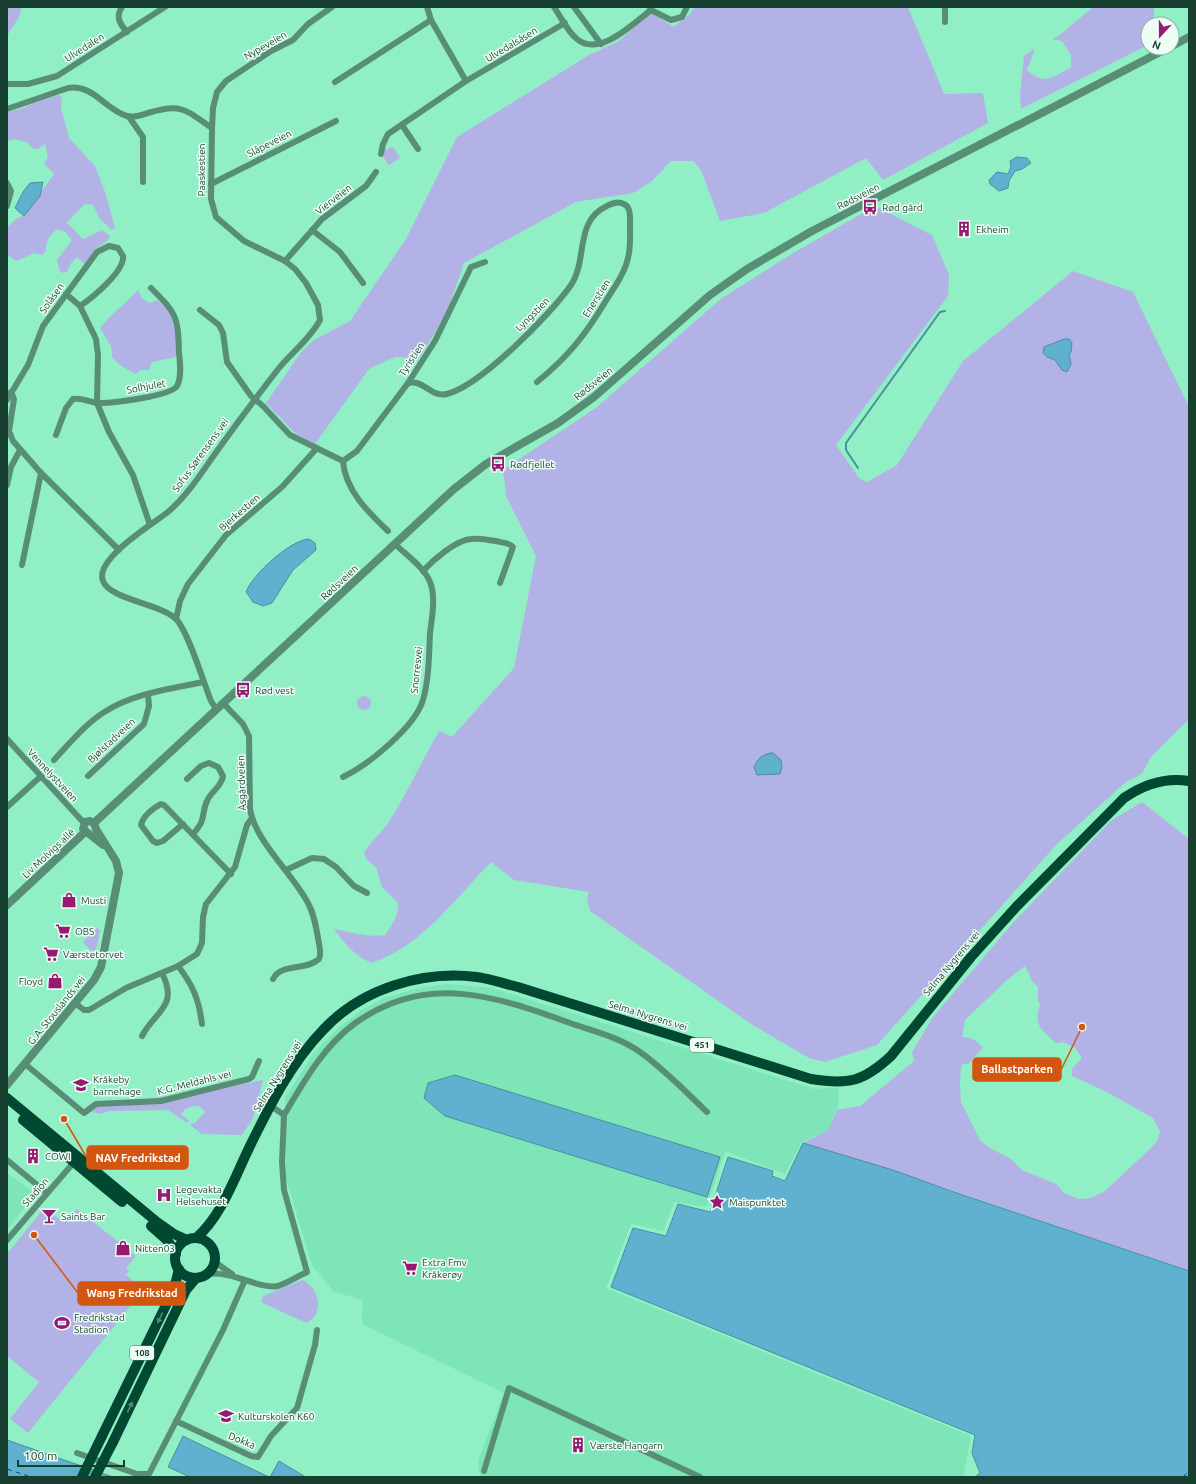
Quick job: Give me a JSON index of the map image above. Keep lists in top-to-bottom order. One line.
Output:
{"streets":{"main road":["Selma Nygrens vei","451","108"],"street":["Ulvedalsåsen","Nypeveien","Ulvedalen","Slåpeveien","Paaskestien","Rødsveien","Vierveien","Solåsen","Enerstien","Lyngstien","Tyristien","Solhjulet","Sofus Sørensens vei","Bjerkestien","Snorresvei","Bjølstadveien","Vennelystveien","Åsgårdveien","Liv Molvigs allé","G.A. Stouslands vei","K.G. Meldahls vei","Stadion","Dokka"]},"crossings":[["Nypeveien","Paaskestien"],["Slåpeveien","Paaskestien"],["Paaskestien","Vierveien"],["Paaskestien","Sofus Sørensens vei"],["Rødsveien","Snorresvei"],["Rødsveien","Vennelystveien"],["Rødsveien","Åsgårdveien"],["Rødsveien","Liv Molvigs allé"],["Rødsveien","G.A. Stouslands vei"],["Vierveien","Sofus Sørensens vei"],["Enerstien","Lyngstien"],["Lyngstien","Tyristien"],["Sofus Sørensens vei","Bjerkestien"],["Vennelystveien","Liv Molvigs allé"],["Vennelystveien","G.A. Stouslands vei"],["Åsgårdveien","G.A. Stouslands vei"],["Liv Molvigs allé","G.A. Stouslands vei"],["Selma Nygrens vei","108"],["G.A. Stouslands vei","K.G. Meldahls vei"],["Stadion","108"]],"places":{"bus stop":["Rød gård","Rødfjellet","Rød vest"],"building":["Ekheim","COWI","Værste Hangarn"],"shop":["Musti","Floyd","Nitten03"],"supermarket":["OBS","Værstetorvet","Extra Fmv Kråkerøy"],"other":["Ballastparken","NAV Fredrikstad","Wang Fredrikstad"],"school or university":["Kråkeby barnehage","Kulturskolen K60"],"hospital":["Legevakta Helsehuset"],"place":["Maispunktet"],"bar":["Saints Bar"],"sports":["Fredrikstad Stadion"]},"scale_bar":"100 m","north":"bottom"}
